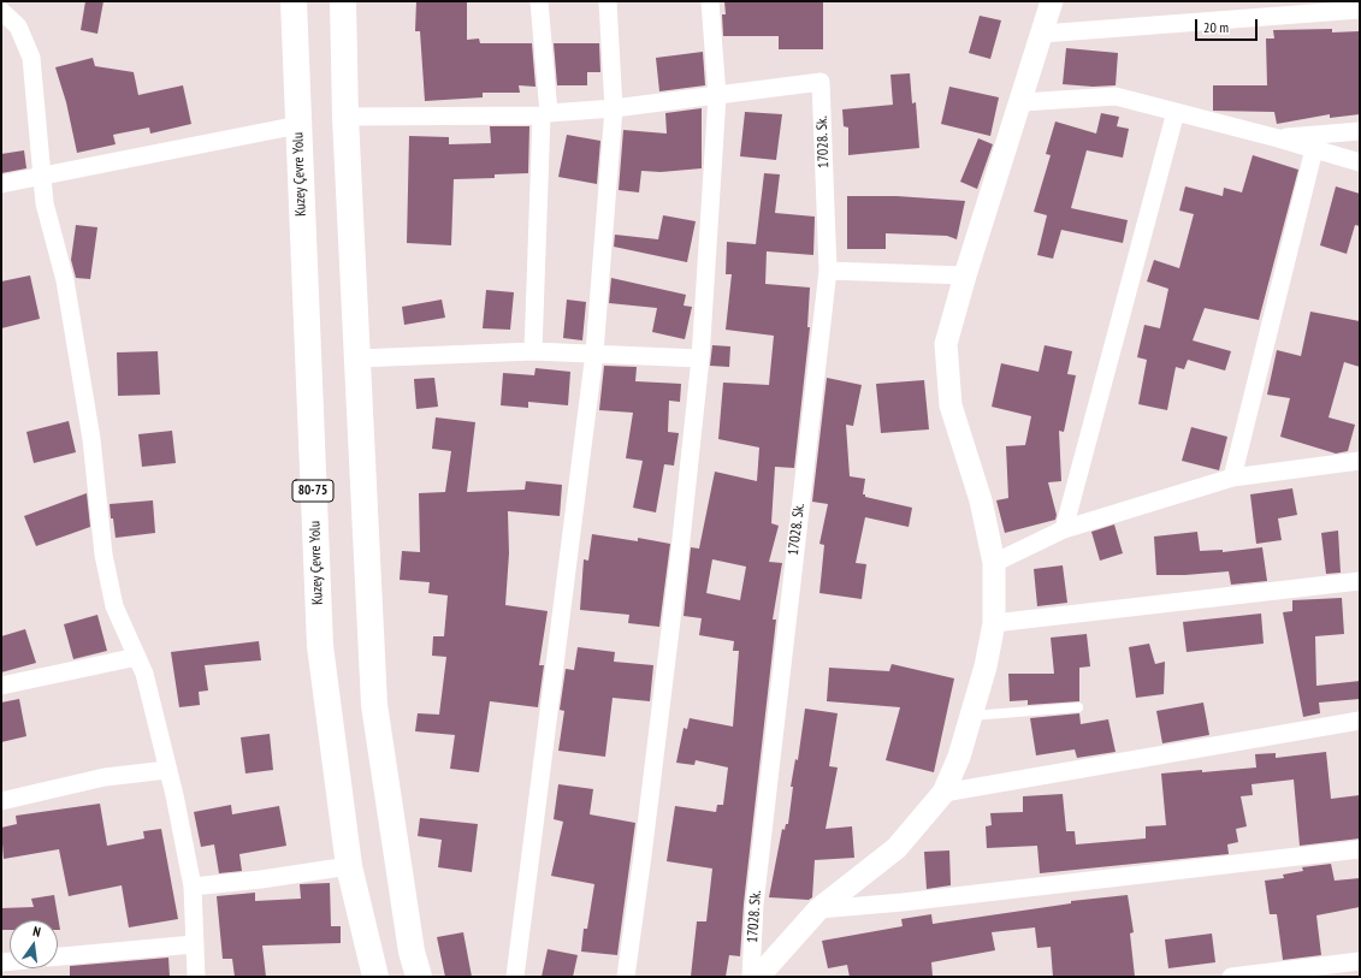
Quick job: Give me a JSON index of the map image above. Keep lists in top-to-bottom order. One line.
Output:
{"streets":{"highway":["Kuzey Çevre Yolu","80-75"],"street":["17028. Sk."]},"scale_bar":"20 m","north":"top"}
